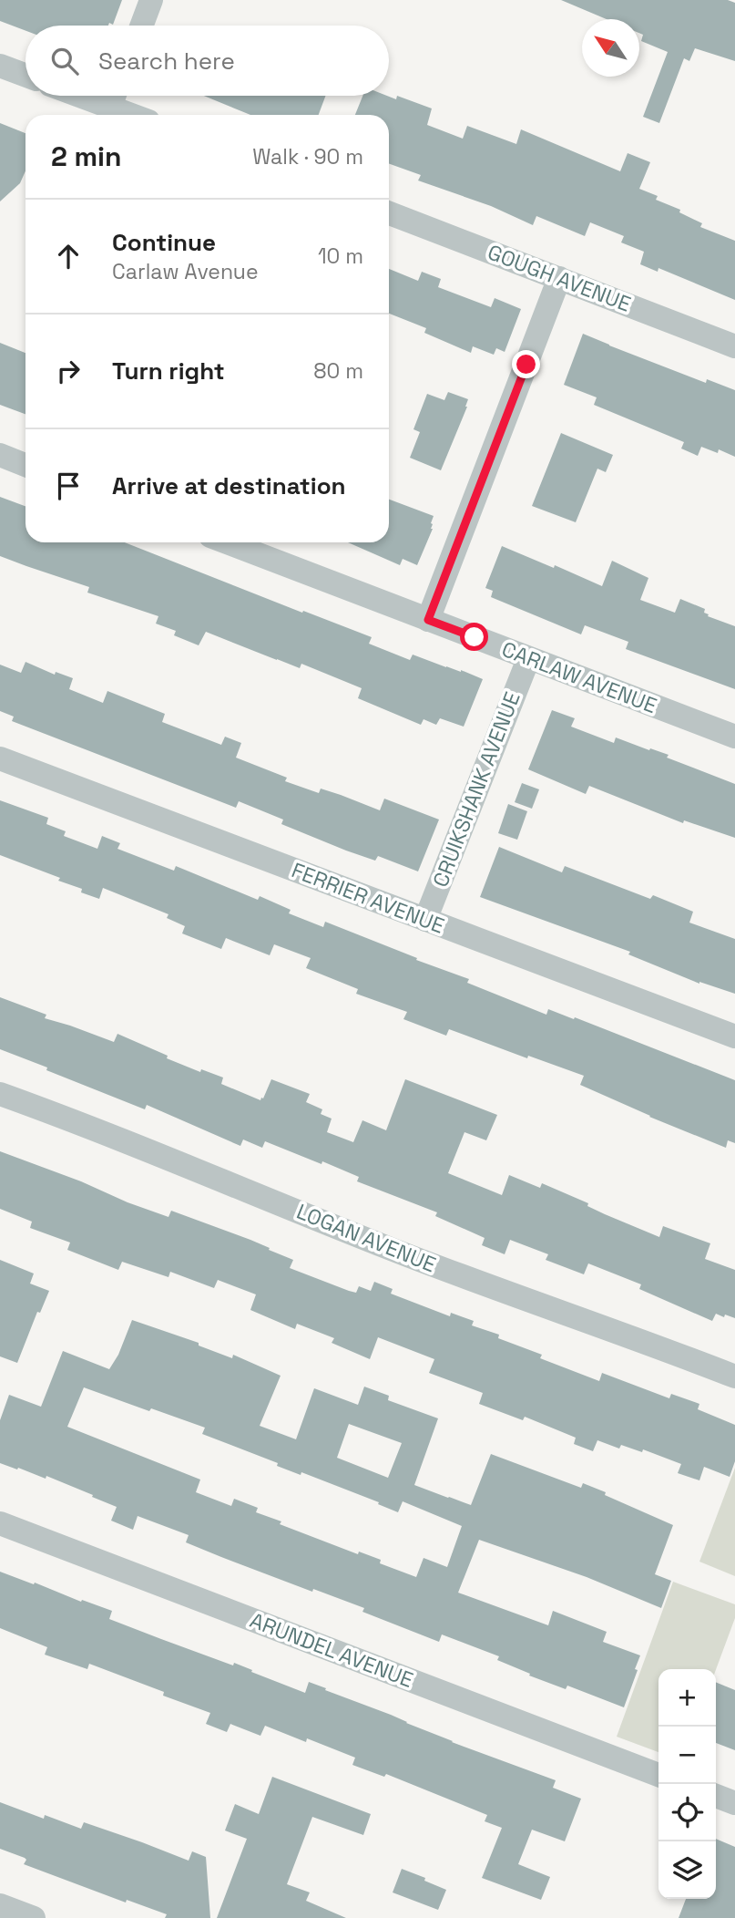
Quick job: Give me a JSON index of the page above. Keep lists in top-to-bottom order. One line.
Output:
{"streets":{"street":["GOUGH AVENUE","CARLAW AVENUE","CRUIKSHANK AVENUE","FERRIER AVENUE","LOGAN AVENUE","ARUNDEL AVENUE"]},"crossings":[["CARLAW AVENUE","CRUIKSHANK AVENUE"],["CRUIKSHANK AVENUE","FERRIER AVENUE"]],"north":"top left","page":{"search":"Search here","heading":["2 min","Walk · 90 m"],"list":[["Continue","Carlaw Avenue","10 m"],["Turn right","80 m"],"Arrive at destination"],"map_buttons":["+","−"]}}
